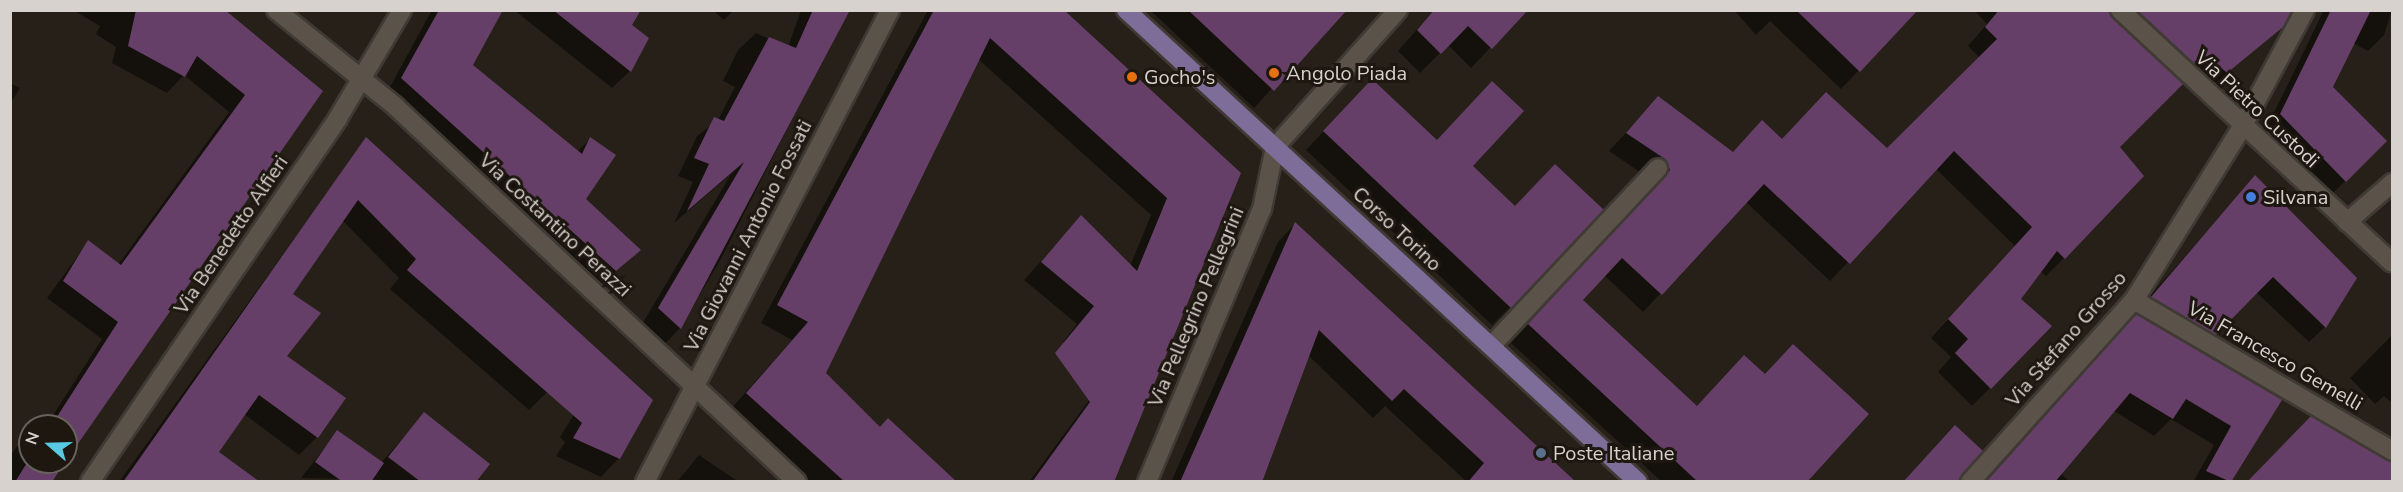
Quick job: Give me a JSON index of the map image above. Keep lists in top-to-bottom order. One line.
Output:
{"streets":{"main road":["Corso Torino"],"street":["Via Pietro Custodi","Via Costantino Perazzi","Via Benedetto Alfieri","Via Giovanni Antonio Fossati","Via Pellegrino Pellegrini","Via Stefano Grosso","Via Francesco Gemelli"]},"crossings":[["Via Pietro Custodi","Via Stefano Grosso"],["Via Costantino Perazzi","Via Benedetto Alfieri"],["Via Costantino Perazzi","Via Giovanni Antonio Fossati"],["Corso Torino","Via Pellegrino Pellegrini"],["Via Stefano Grosso","Via Francesco Gemelli"]],"places":["Angolo Piada","Gocho's","Silvana","Poste Italiane"],"north":"left"}
